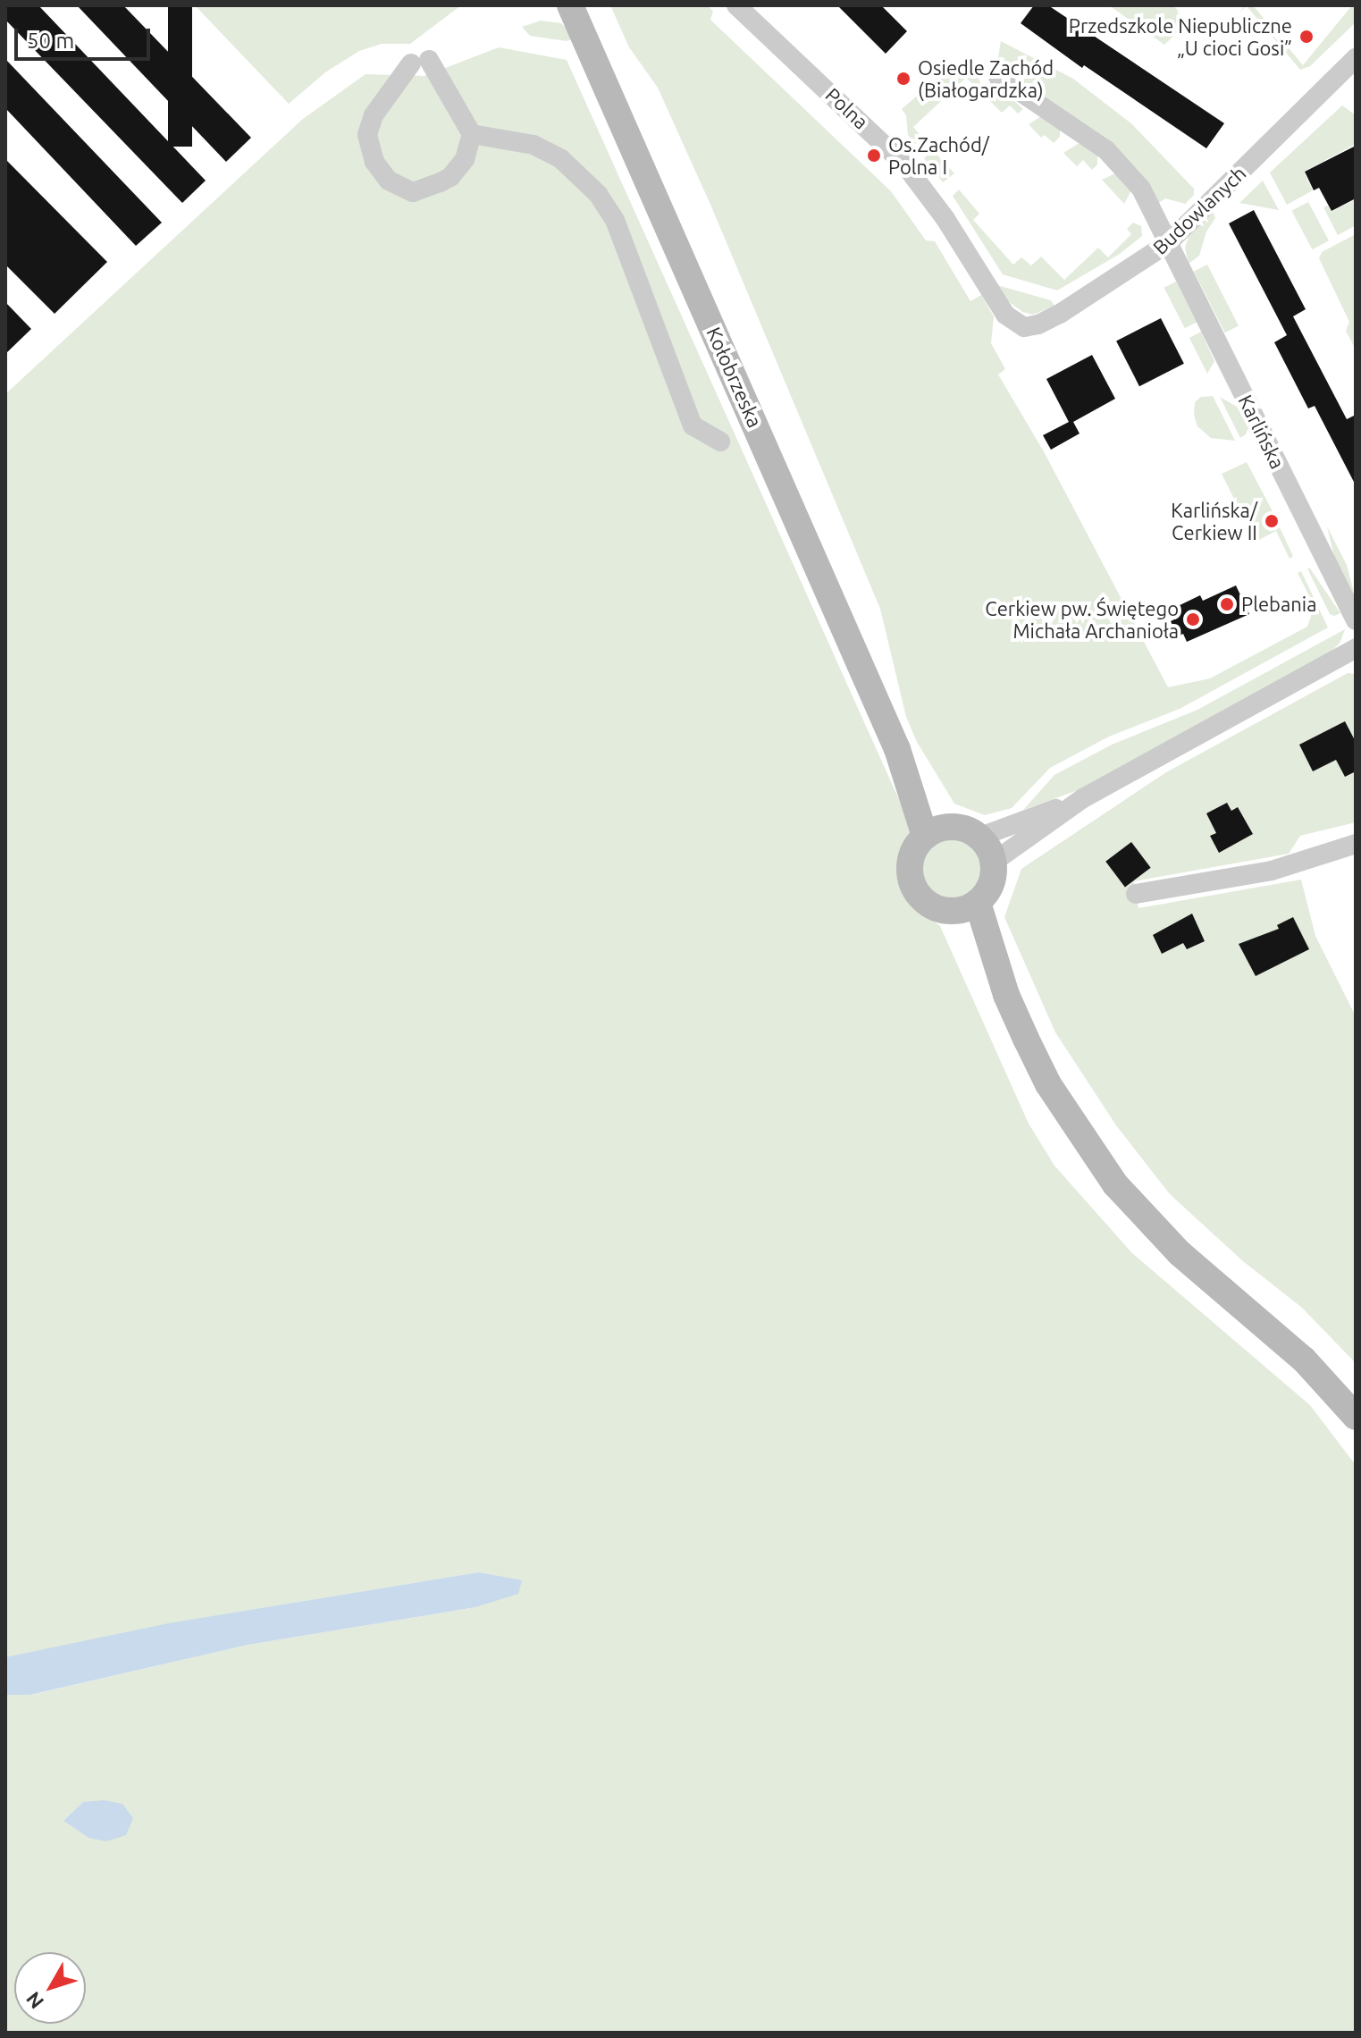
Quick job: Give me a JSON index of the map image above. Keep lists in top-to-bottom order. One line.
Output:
{"streets":{"main road":["Kołobrzeska"],"street":["Polna","Budowlanych","Karlińska"]},"crossings":[["Polna","Budowlanych"],["Budowlanych","Karlińska"]],"places":["Przedszkole Niepubliczne „U cioci Gosi”","Osiedle Zachód (Białogardzka)","Os.Zachód/ Polna I","Karlińska/ Cerkiew II","Plebania","Cerkiew pw. Świętego Michała Archanioła"],"scale_bar":"50 m","north":"bottom left"}
